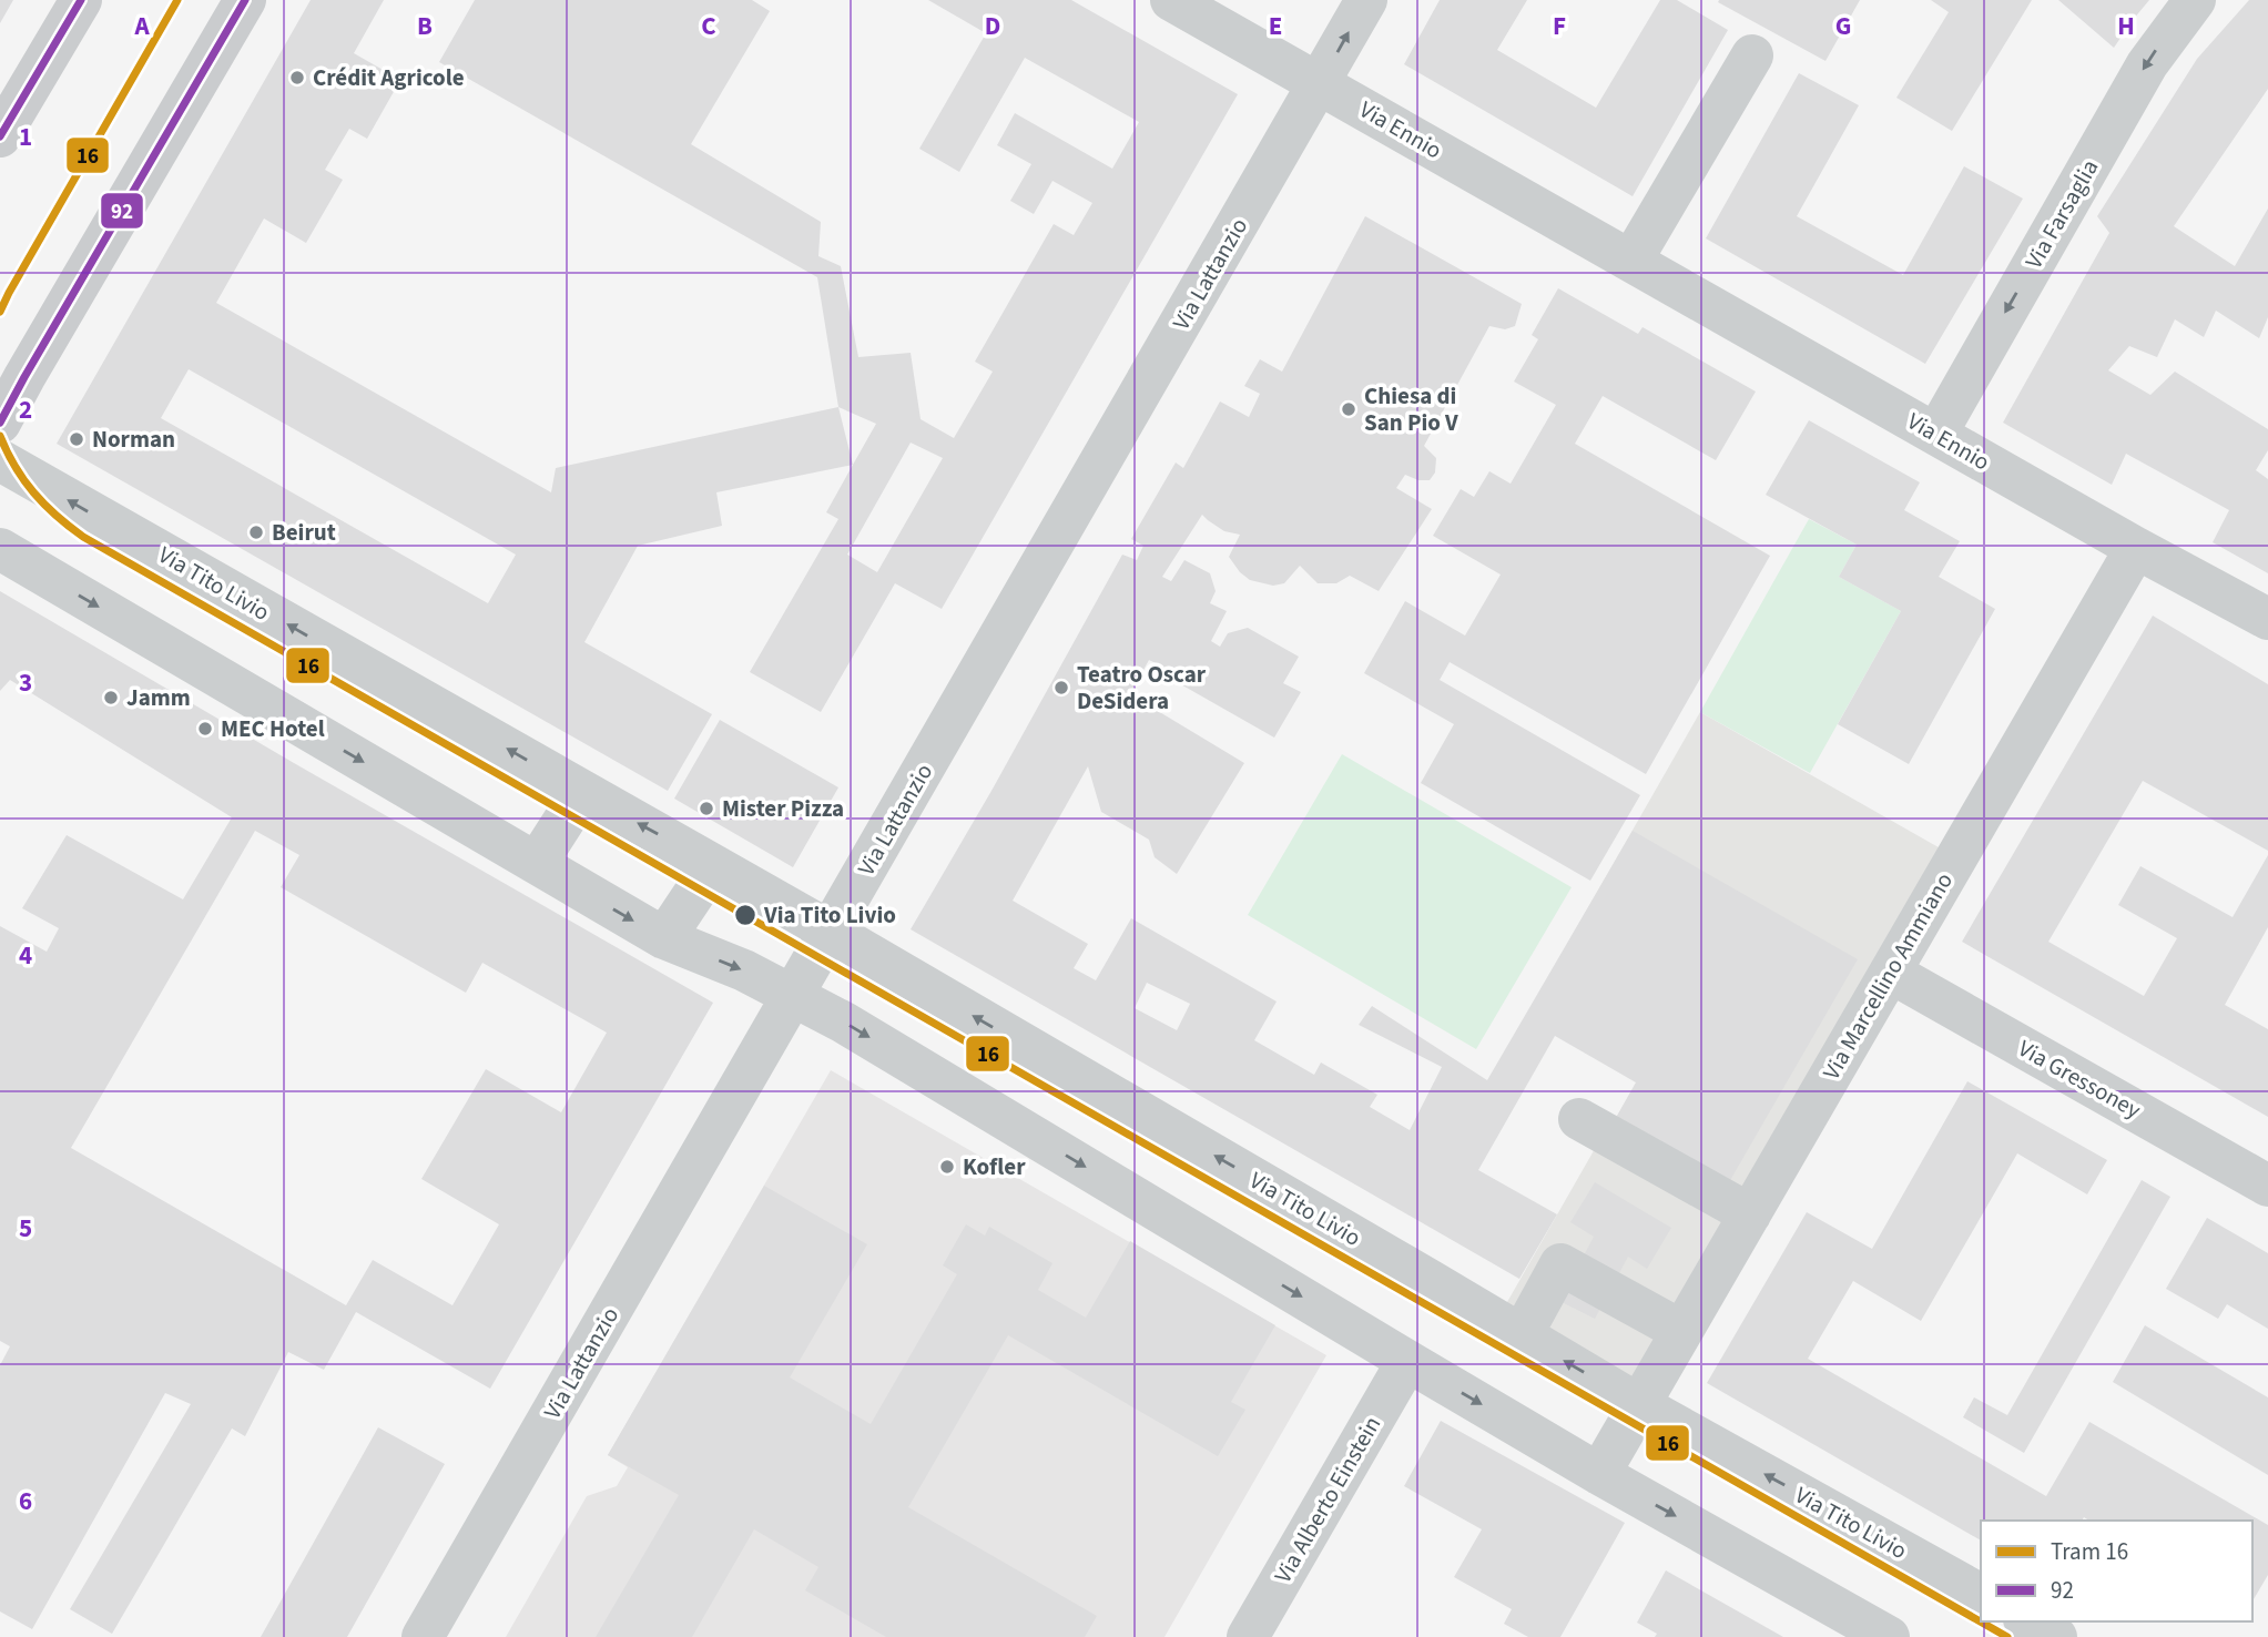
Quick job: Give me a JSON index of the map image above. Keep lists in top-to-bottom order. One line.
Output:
{"streets":{"street":["Via Ennio","Via Farsaglia","Via Lattanzio","Via Tito Livio","Via Marcellino Ammiano","Via Gressoney","Via Alberto Einstein"]},"crossings":[["Via Ennio","Via Farsaglia"],["Via Ennio","Via Lattanzio"],["Via Ennio","Via Marcellino Ammiano"],["Via Lattanzio","Via Tito Livio"],["Via Tito Livio","Via Marcellino Ammiano"],["Via Marcellino Ammiano","Via Gressoney"]],"places":["Crédit Agricole","Chiesa di San Pio V","Norman","Beirut","Teatro Oscar DeSidera","Jamm","MEC Hotel","Mister Pizza","Via Tito Livio","Kofler"],"lines":["tram line 16","transit line 92"],"legend":["Tram 16","92"],"grid":{"columns":["A","B","C","D","E","F","G","H"],"rows":["1","2","3","4","5","6"]}}
